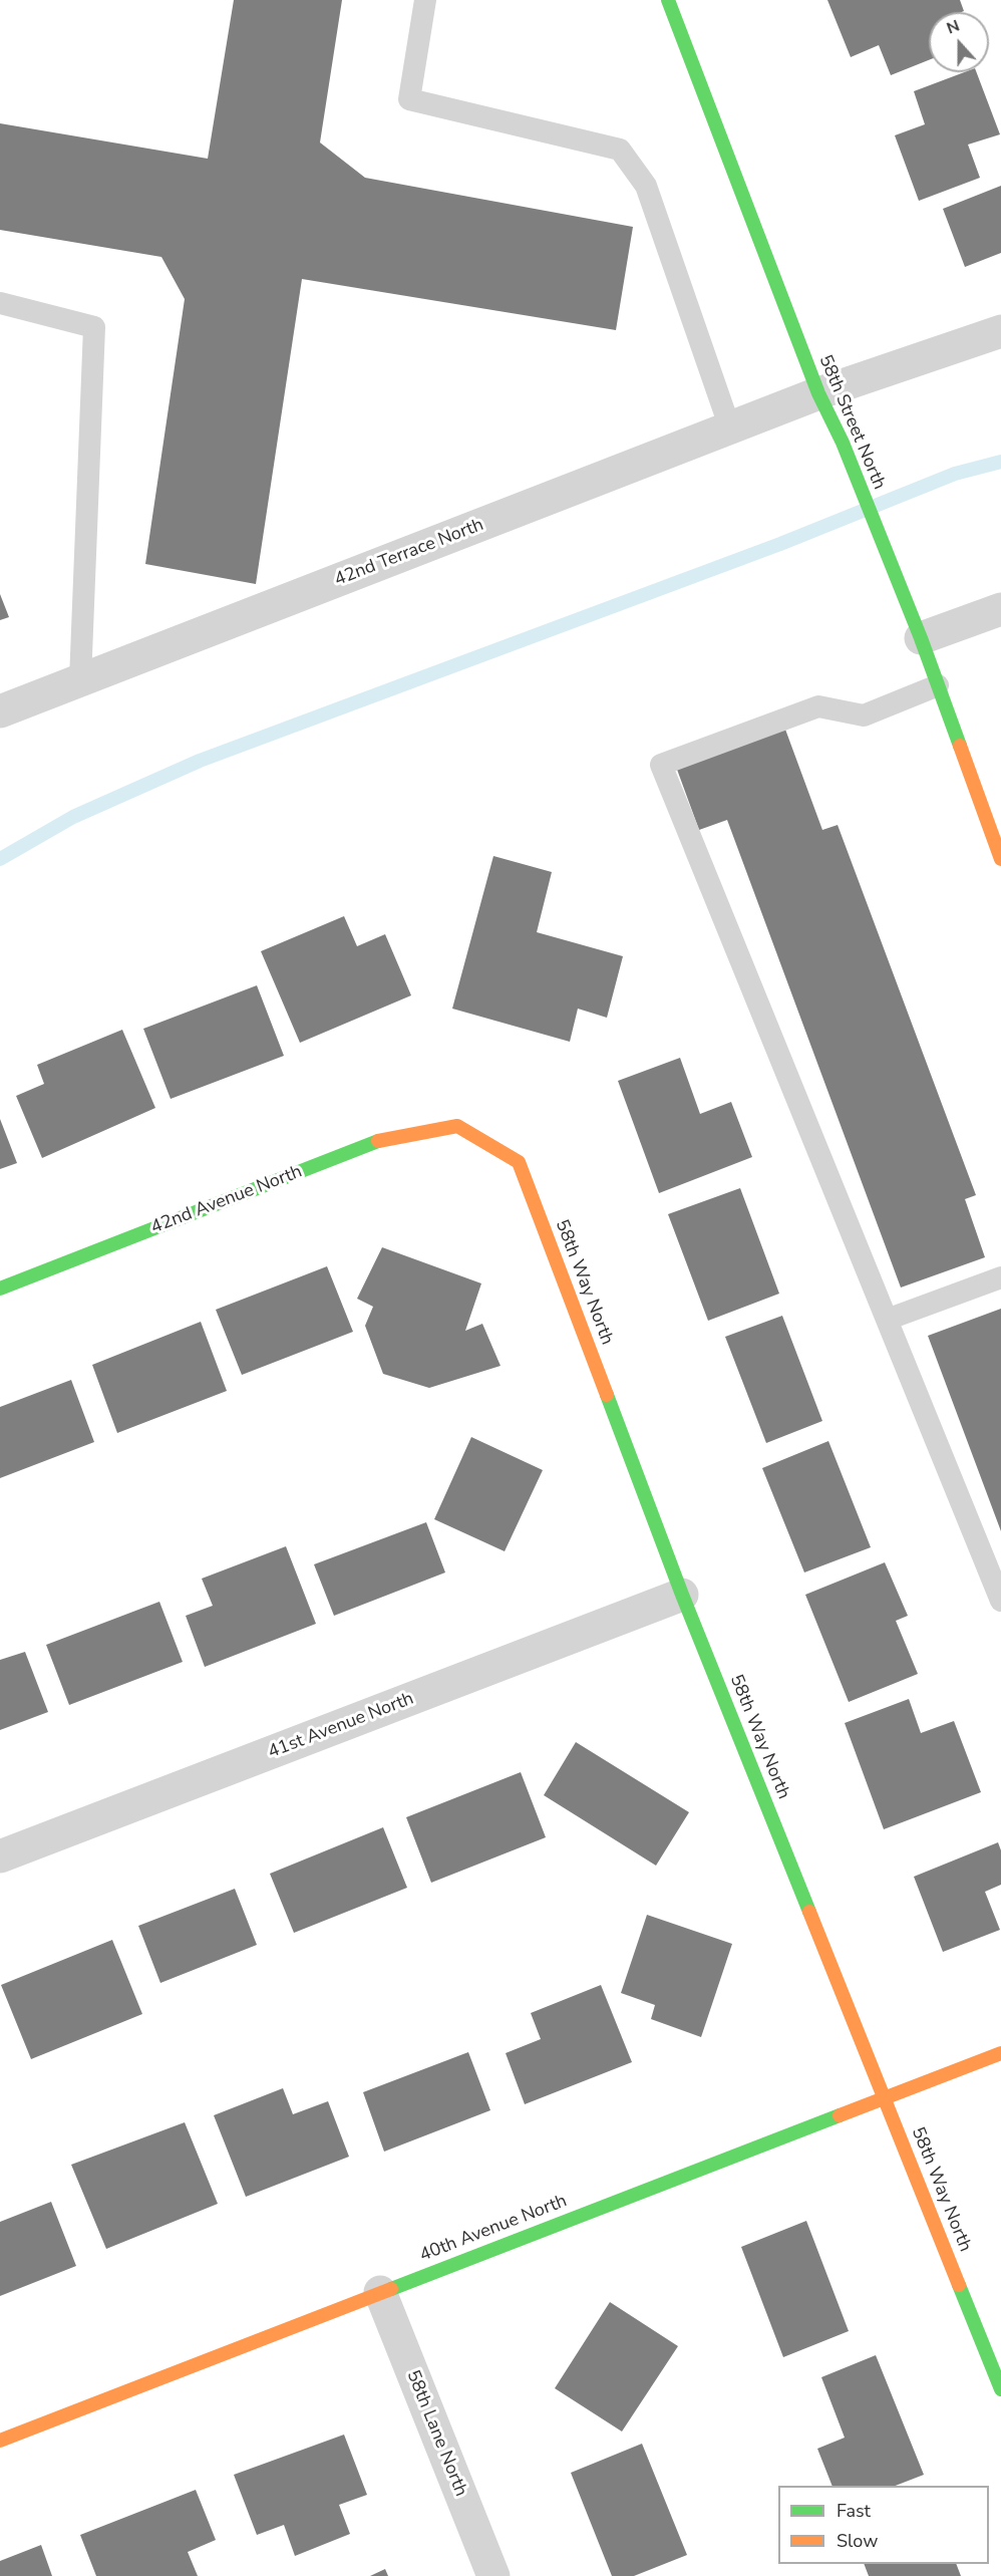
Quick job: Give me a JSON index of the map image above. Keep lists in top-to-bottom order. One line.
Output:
{"streets":{"street":["58th Street North","42nd Terrace North","42nd Avenue North","58th Way North","41st Avenue North","40th Avenue North","58th Lane North"]},"crossings":[["58th Street North","42nd Terrace North"],["42nd Avenue North","58th Way North"],["58th Way North","41st Avenue North"],["58th Way North","40th Avenue North"],["40th Avenue North","58th Lane North"]],"legend":["Fast","Slow"],"north":"top"}
